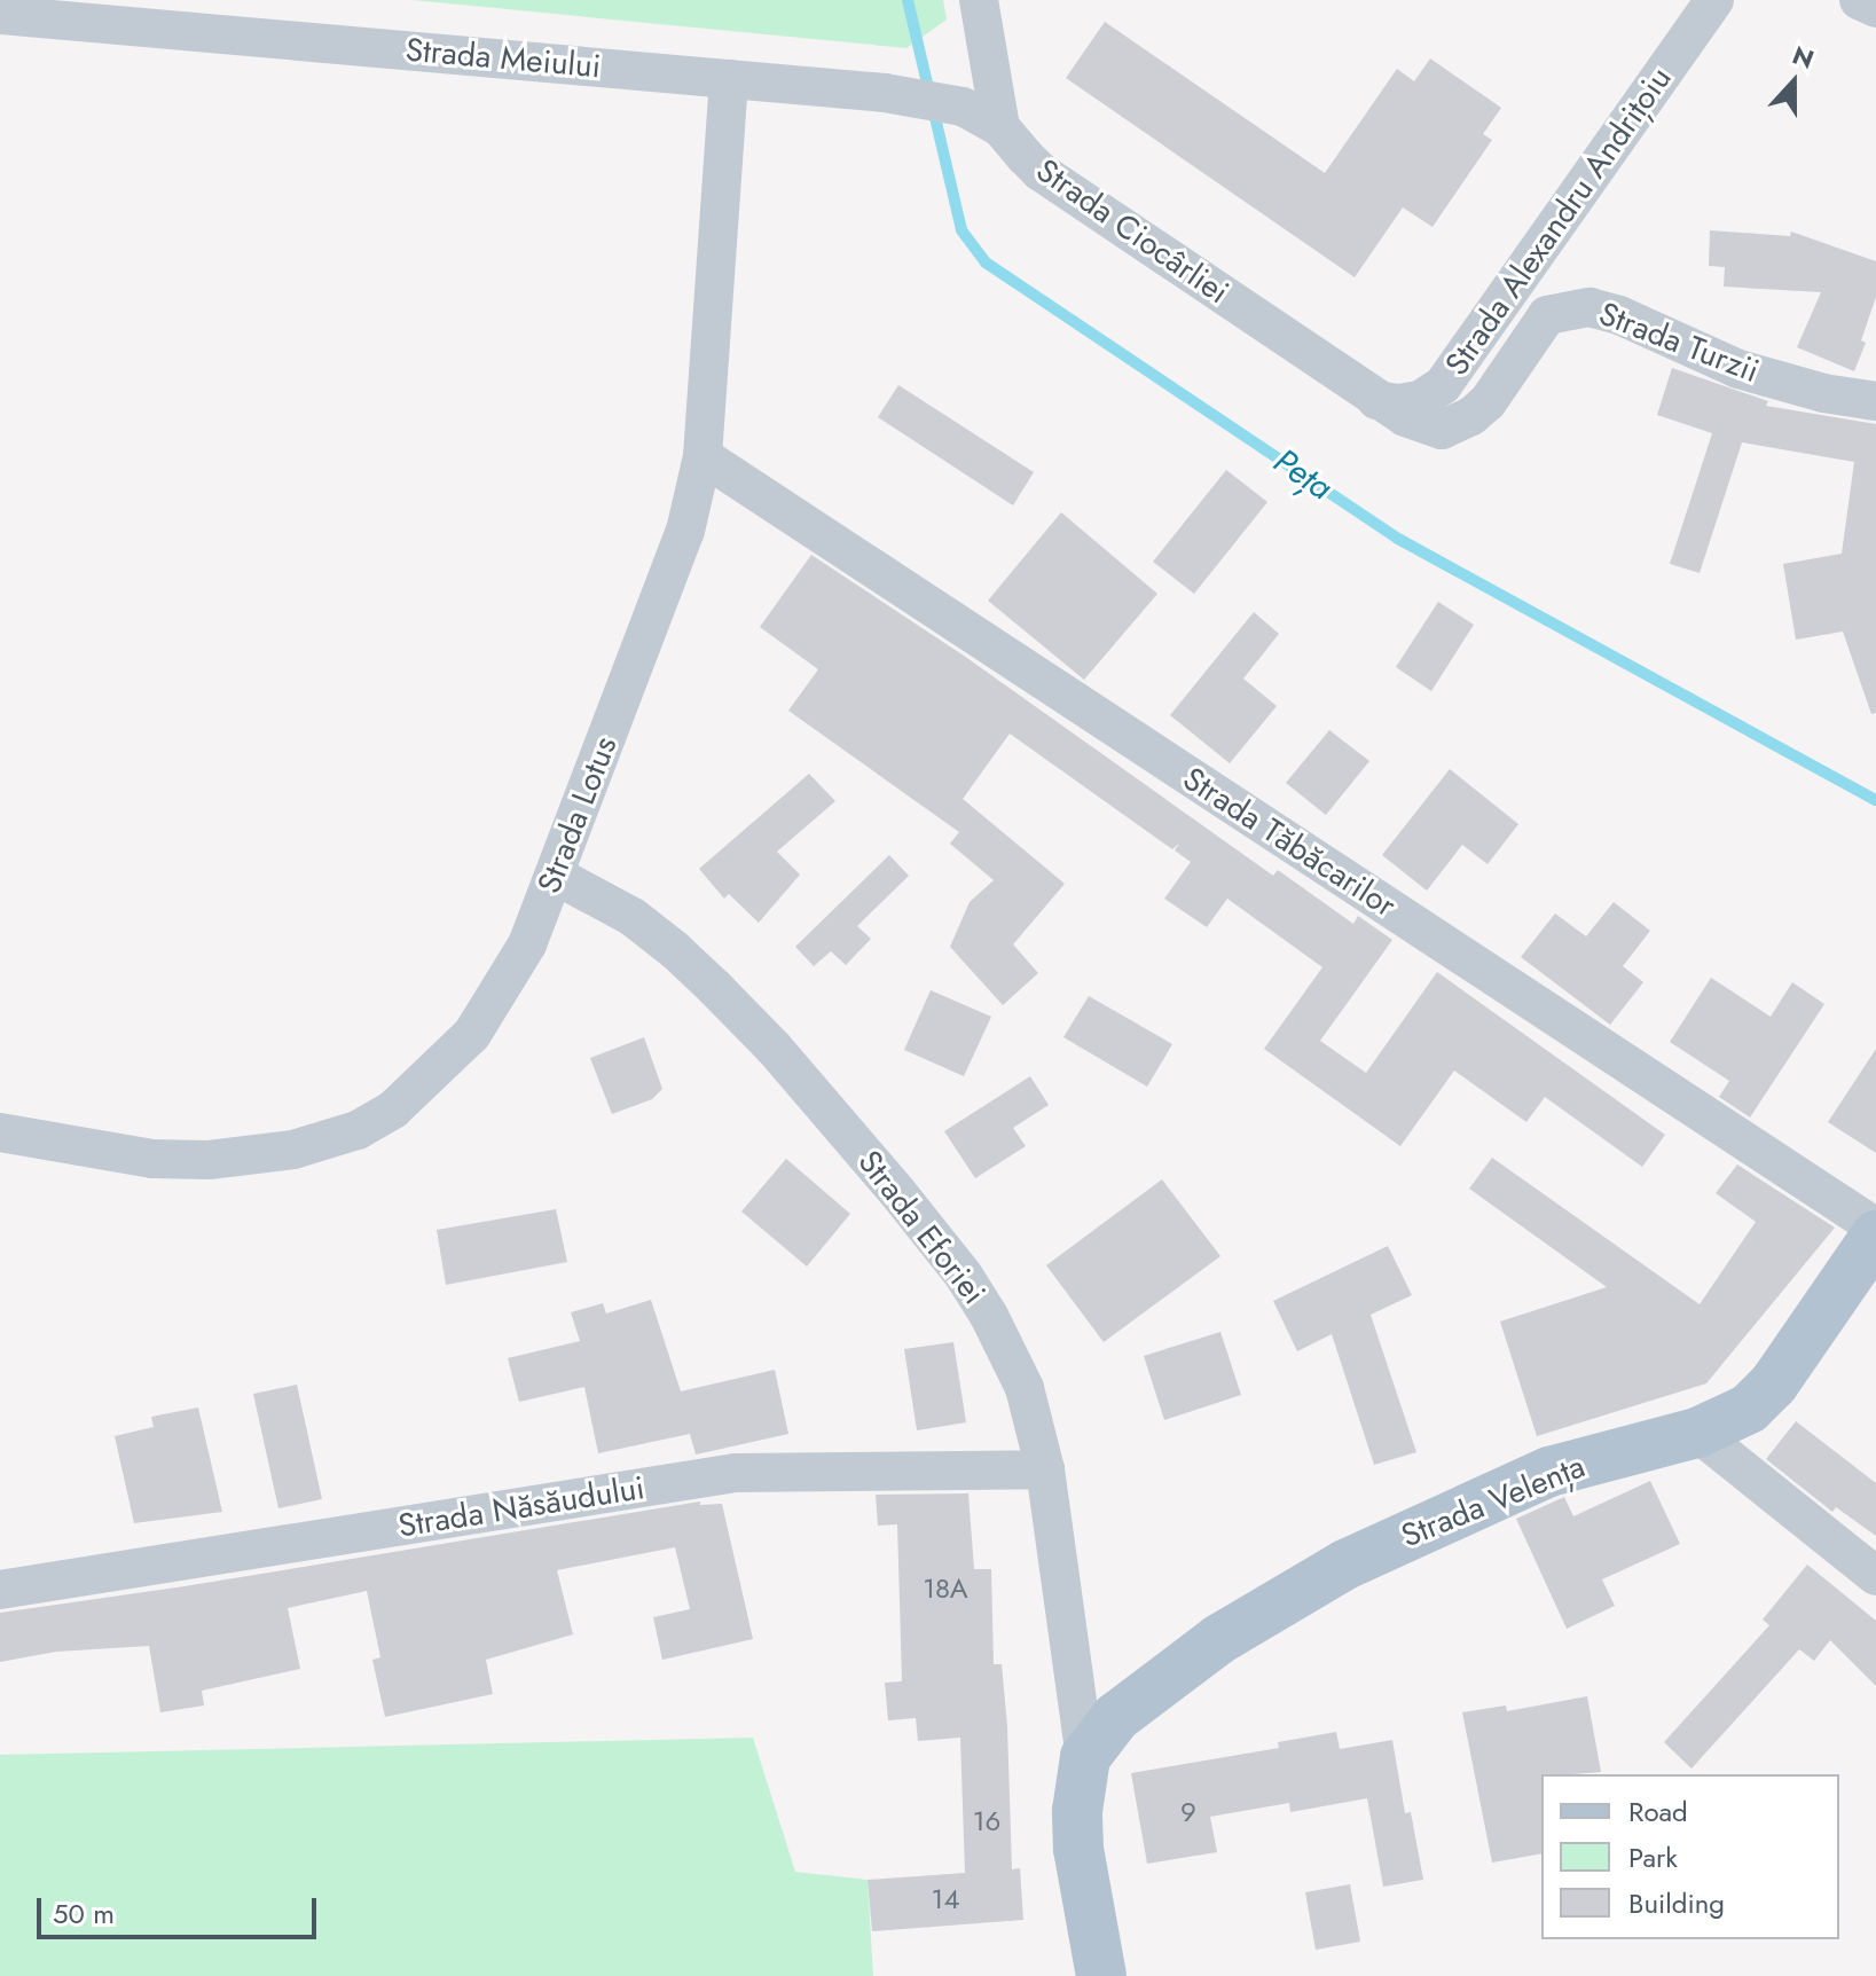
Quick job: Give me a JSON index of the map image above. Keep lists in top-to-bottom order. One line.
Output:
{"streets":{"main road":["Strada Eforiei","Strada Velența"],"street":["Strada Meiului","Strada Alexandru Andrițoiu","Strada Ciocârliei","Strada Turzii","Strada Lotus","Strada Tăbăcarilor","Strada Năsăudului"]},"crossings":[["Strada Meiului","Strada Ciocârliei"],["Strada Meiului","Strada Lotus"],["Strada Alexandru Andrițoiu","Strada Ciocârliei"],["Strada Alexandru Andrițoiu","Strada Turzii"],["Strada Ciocârliei","Strada Turzii"],["Strada Lotus","Strada Tăbăcarilor"],["Strada Lotus","Strada Eforiei"],["Strada Eforiei","Strada Velența"],["Strada Eforiei","Strada Năsăudului"]],"water":["Peța"],"house_numbers":["18A","9","16","14"],"legend":["Road","Park","Building"],"scale_bar":"50 m","north":"top"}
